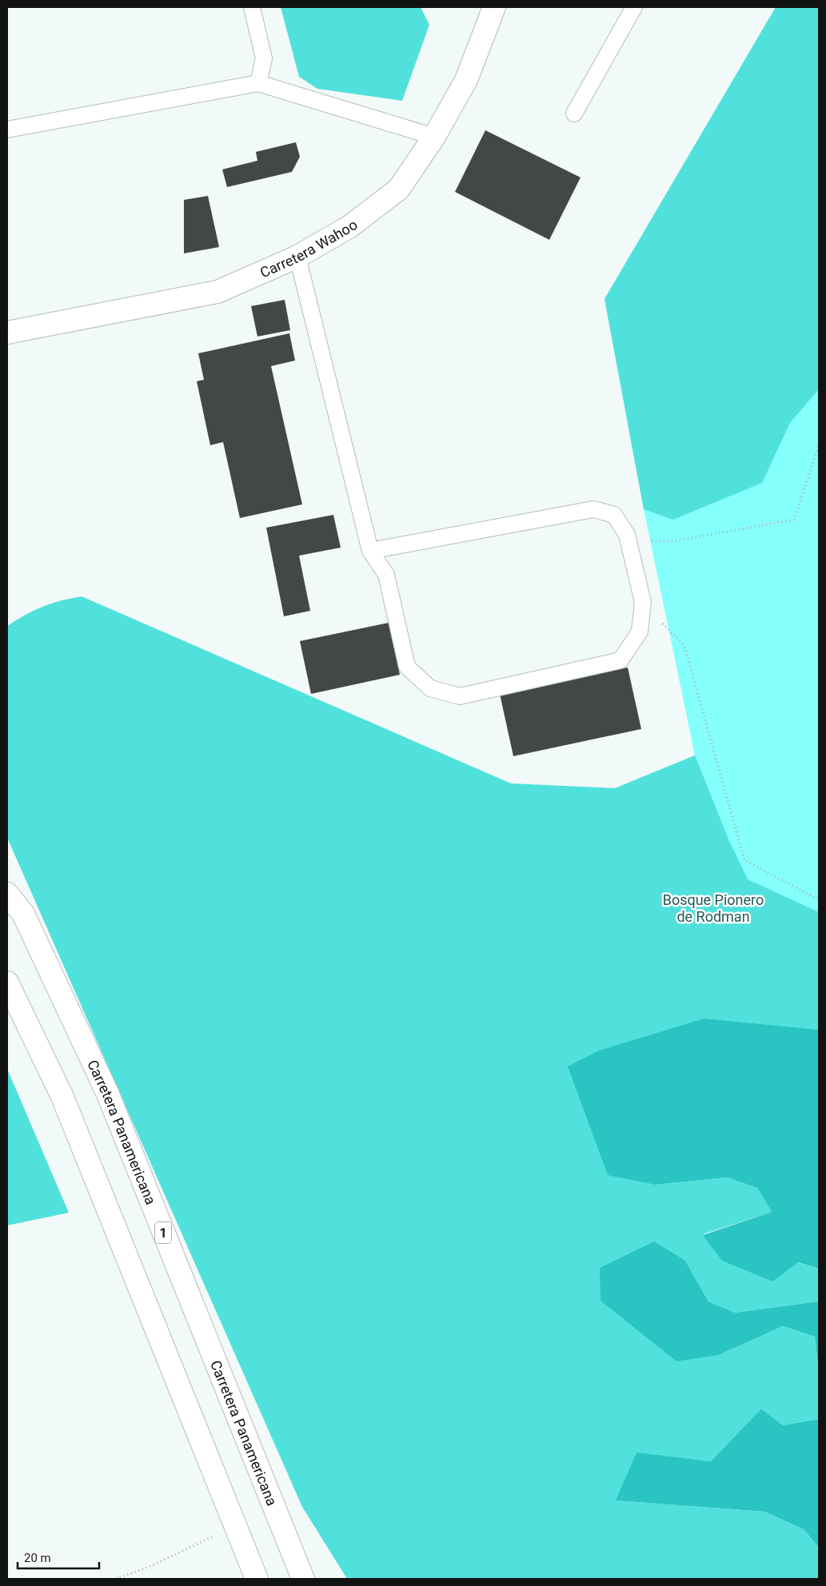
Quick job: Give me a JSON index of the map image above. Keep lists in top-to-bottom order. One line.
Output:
{"streets":{"main road":["Carretera Wahoo","Carretera Panamericana","1"]},"parks":["Bosque Pionero de Rodman"],"scale_bar":"20 m"}
